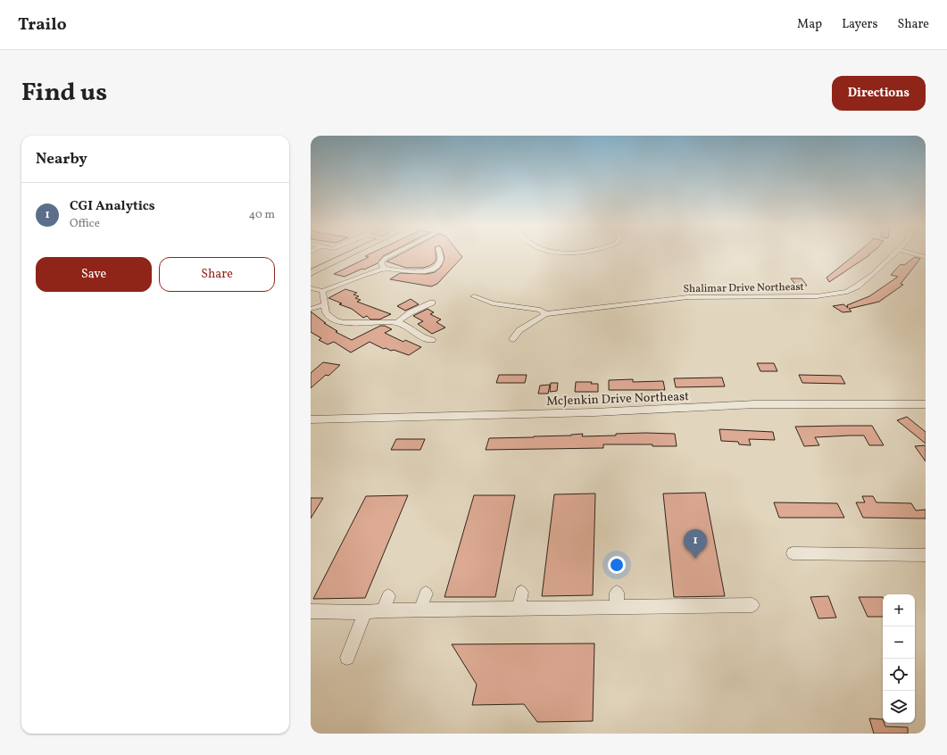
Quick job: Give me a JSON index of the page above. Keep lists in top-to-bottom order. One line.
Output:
{"streets":{"street":["Shalimar Drive Northeast","McJenkin Drive Northeast"]},"page":{"header":"Trailo","nav":["Map","Layers","Share"],"title":"Find us","buttons":["Directions",["Save","Share"]],"heading":"Nearby","list":[{"mark":"1","name":"CGI Analytics","note":"Office","value":"40 m"}],"pins":"1","map_buttons":["+","−"]}}
